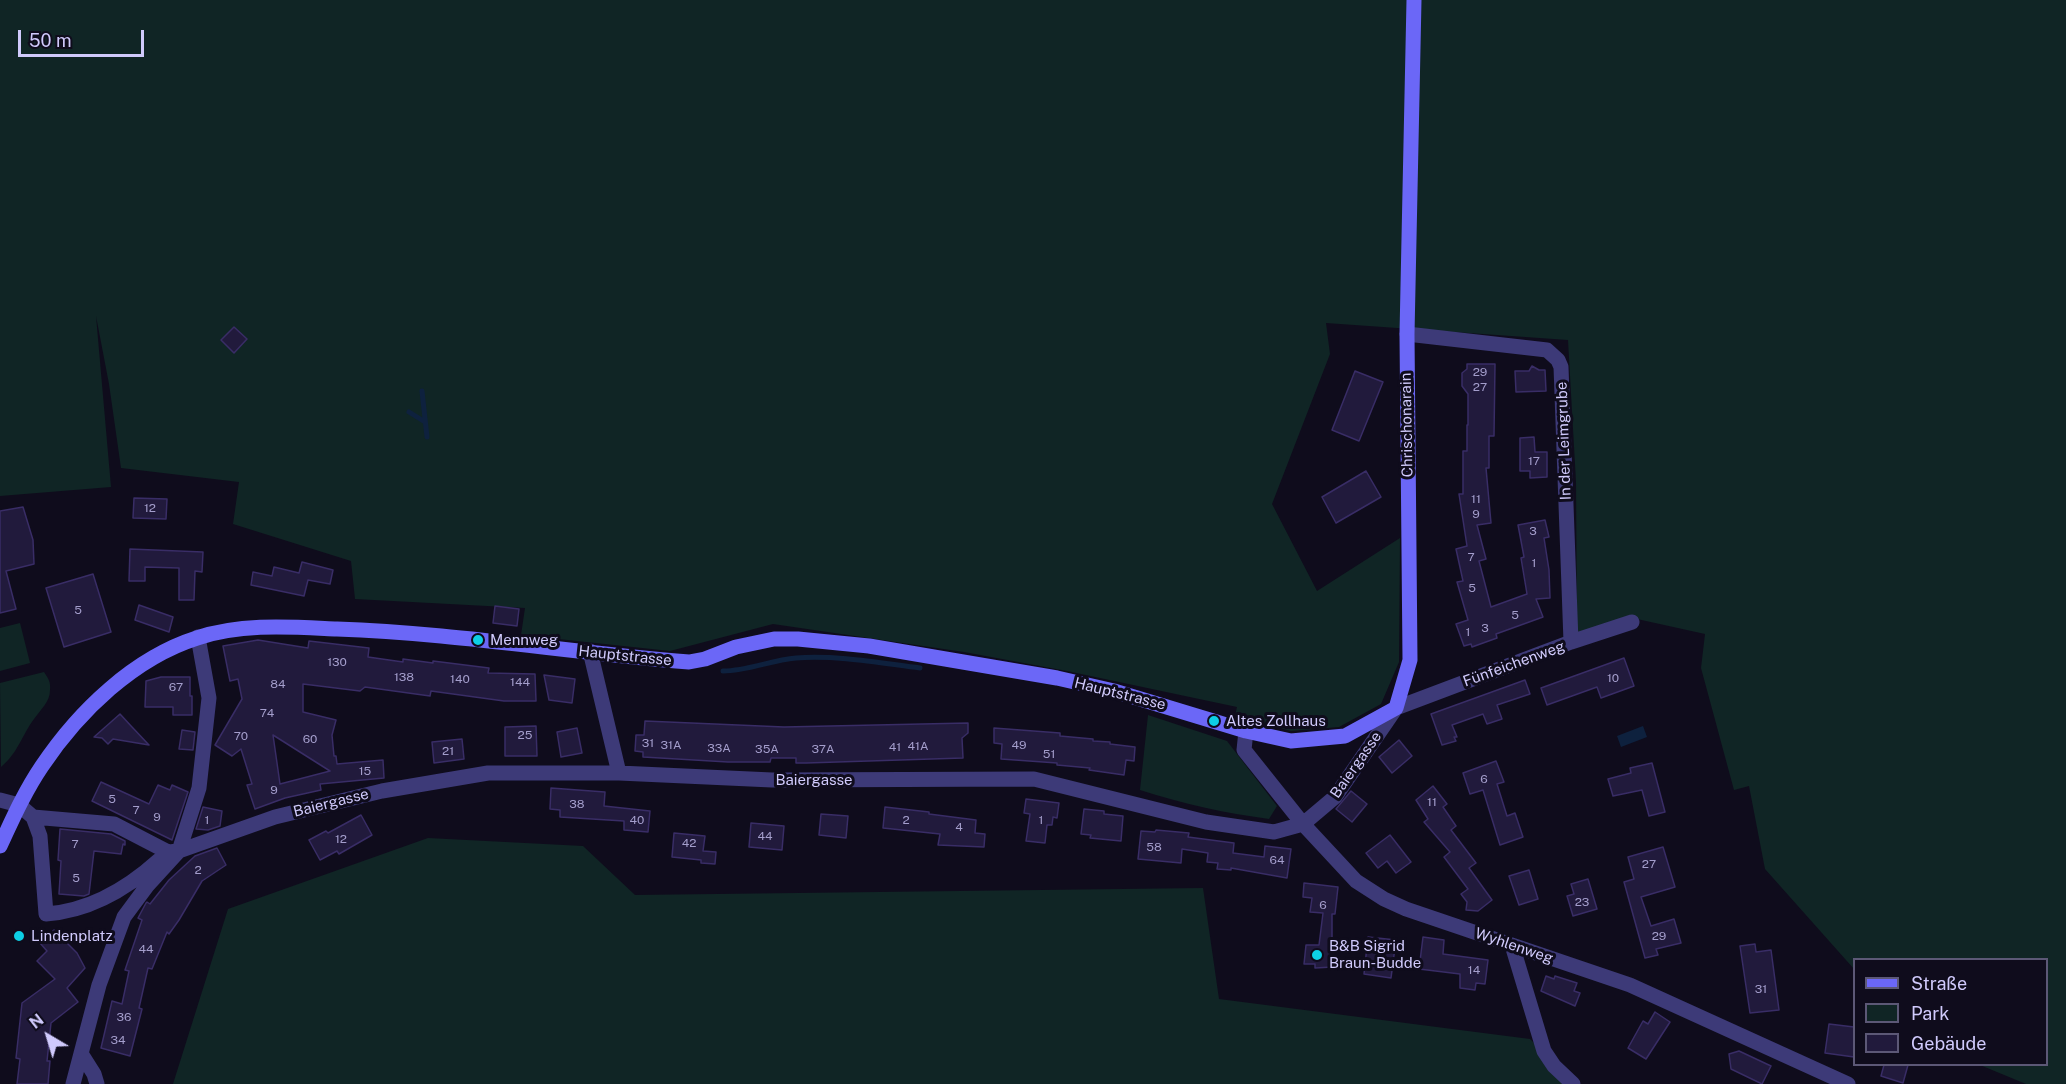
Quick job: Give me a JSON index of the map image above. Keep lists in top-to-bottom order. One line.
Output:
{"streets":{"street":["Chrischonarain","In der Leimgrube","Hauptstrasse","Fünfeichenweg","Baiergasse","Wyhlenweg"]},"crossings":[["Chrischonarain","In der Leimgrube"],["Chrischonarain","Hauptstrasse"],["Chrischonarain","Fünfeichenweg"],["Chrischonarain","Baiergasse"],["In der Leimgrube","Fünfeichenweg"],["Hauptstrasse","Fünfeichenweg"],["Hauptstrasse","Baiergasse"],["Hauptstrasse","Wyhlenweg"],["Fünfeichenweg","Baiergasse"],["Baiergasse","Wyhlenweg"]],"places":["Mennweg","Altes Zollhaus","Lindenplatz","B&B Sigrid Braun-Budde"],"house_numbers":["29","27","17","11","12","9","3","7","1","5","5","5","3","1","130","138","10","140","144","84","67","74","25","70","60","31","31A","49","41A","41","33A","35A","37A","21","51","15","6","9","5","11","38","7","9","1","40","2","1","4","44","12","42","7","58","64","27","2","5","23","6","29","44","14","31","36","34"],"legend":["Straße","Park","Gebäude"],"scale_bar":"50 m","north":"top left"}
